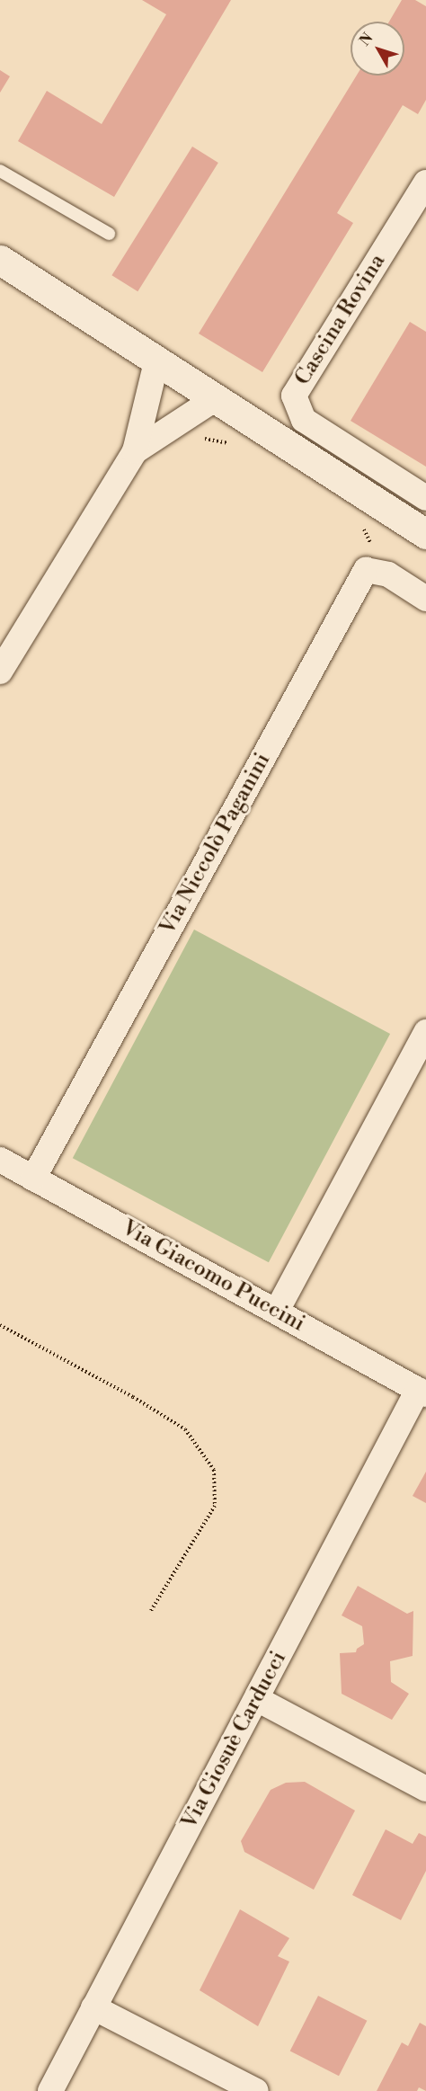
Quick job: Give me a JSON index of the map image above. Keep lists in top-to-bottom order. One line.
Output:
{"streets":{"street":["Cascina Rovina","Via Niccolò Paganini","Via Giacomo Puccini","Via Giosuè Carducci"]},"crossings":[["Via Niccolò Paganini","Via Giacomo Puccini"],["Via Giacomo Puccini","Via Giosuè Carducci"]],"north":"top left"}
